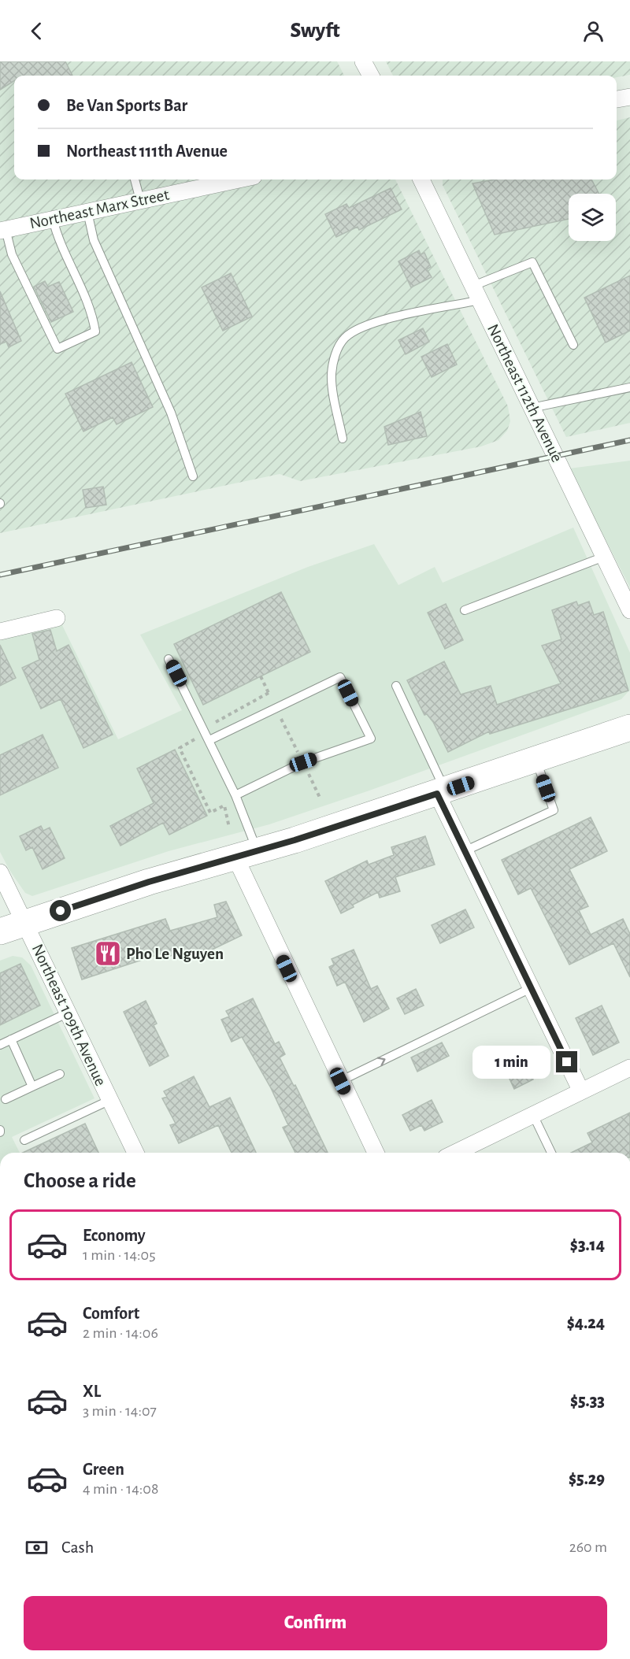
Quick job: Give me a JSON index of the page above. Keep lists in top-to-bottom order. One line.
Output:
{"streets":{"street":["Northeast Marx Street","Northeast 112th Avenue","Northeast 109th Avenue"]},"places":{"restaurant":["Pho Le Nguyen"]},"page":{"header":"Swyft","banner":["Be Van Sports Bar","Northeast 111th Avenue"],"bubble":"1 min","heading":"Choose a ride","list":[{"name":"Economy","note":"1 min · 14:05","value":"$3.14"},{"name":"Comfort","note":"2 min · 14:06","value":"$4.24"},{"name":"XL","note":"3 min · 14:07","value":"$5.33"},{"name":"Green","note":"4 min · 14:08","value":"$5.29"}],"pay":["Cash","260 m"],"buttons":"Confirm"}}
